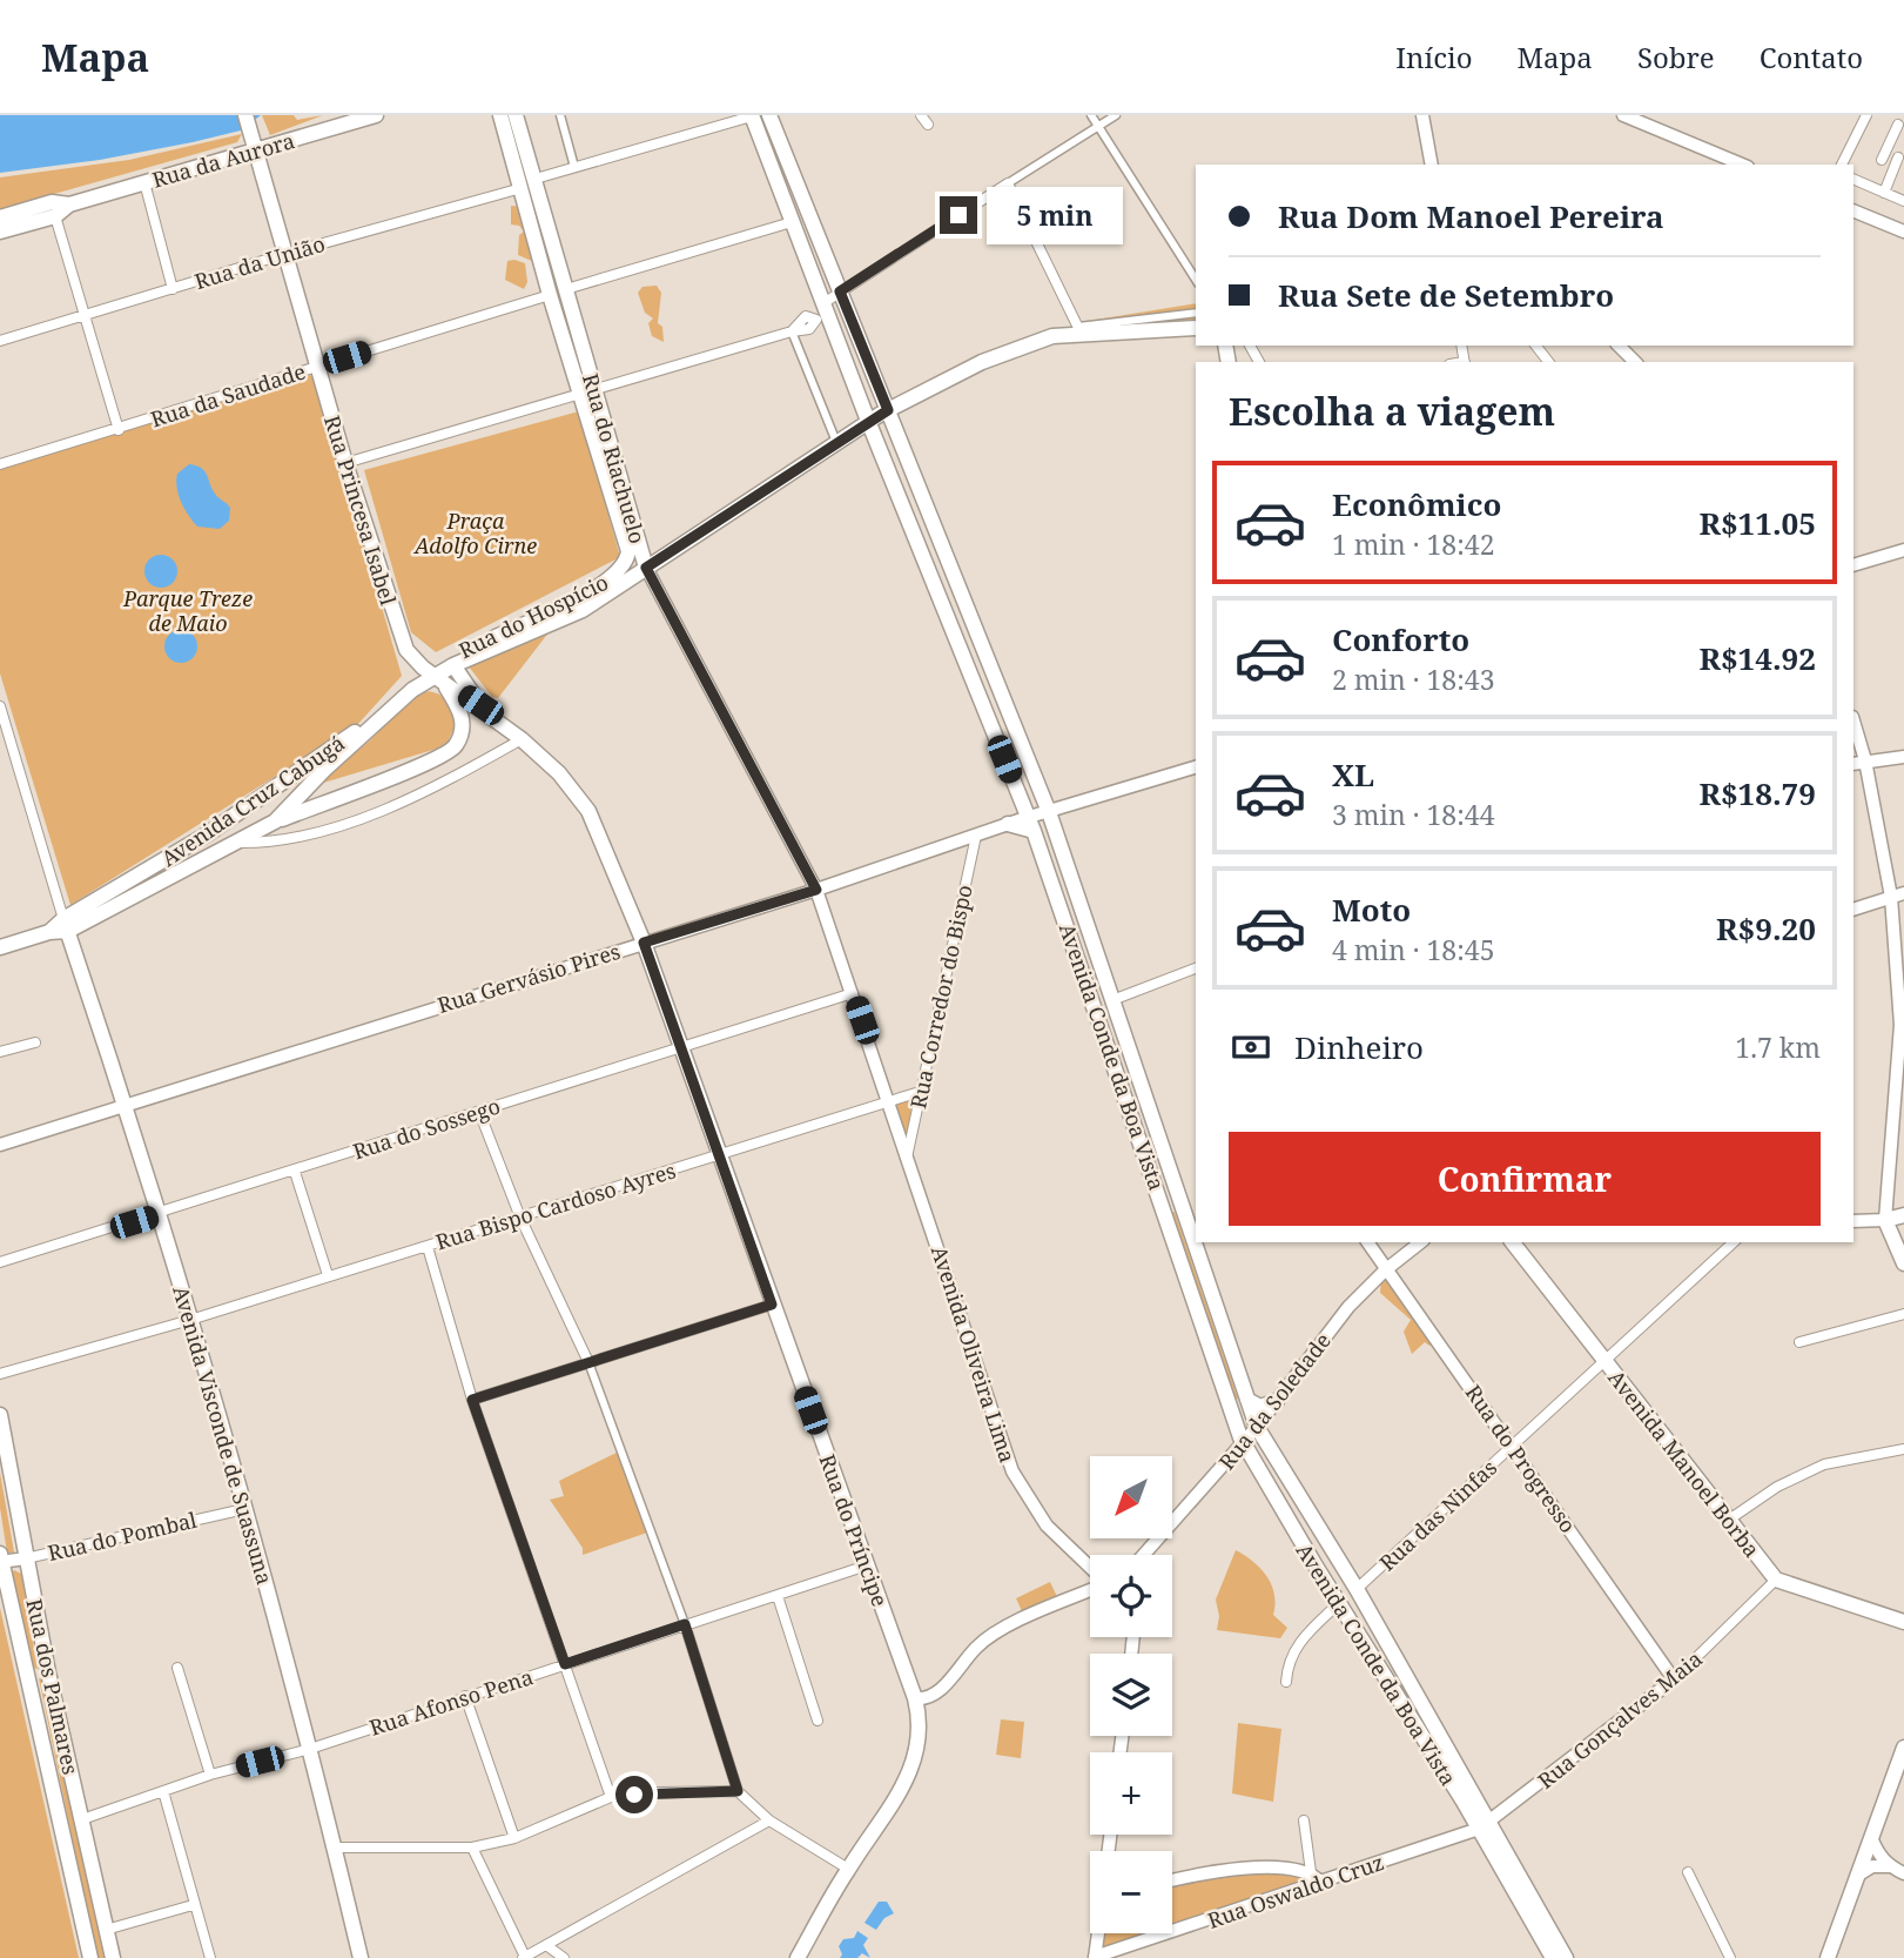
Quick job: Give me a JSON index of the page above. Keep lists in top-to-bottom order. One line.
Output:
{"streets":{"main road":["Rua da Aurora","Rua do Riachuelo","Rua Princesa Isabel","Rua do Hospício","Avenida Cruz Cabugá","Avenida Conde da Boa Vista","Avenida Visconde de Suassuna","Avenida Manoel Borba","Rua do Príncipe","Rua dos Palmares"],"street":["Rua da União","Rua da Saudade","Rua Gervásio Pires","Rua Corredor do Bispo","Rua do Sossego","Rua Bispo Cardoso Ayres","Avenida Oliveira Lima","Rua da Soledade","Rua do Progresso","Rua das Ninfas","Rua do Pombal","Rua Afonso Pena","Rua Gonçalves Maia","Rua Oswaldo Cruz"]},"crossings":[["Rua da Aurora","Rua Princesa Isabel"],["Rua da União","Rua do Riachuelo"],["Rua da União","Rua Princesa Isabel"],["Rua da Saudade","Rua do Riachuelo"],["Rua da Saudade","Rua Princesa Isabel"],["Rua do Riachuelo","Rua do Hospício"],["Rua do Riachuelo","Rua Gervásio Pires"],["Rua do Riachuelo","Rua do Sossego"],["Rua do Riachuelo","Rua Bispo Cardoso Ayres"],["Rua do Riachuelo","Avenida Oliveira Lima"],["Rua Princesa Isabel","Rua do Hospício"],["Rua Princesa Isabel","Avenida Cruz Cabugá"],["Rua do Hospício","Avenida Cruz Cabugá"],["Rua do Hospício","Avenida Conde da Boa Vista"],["Rua do Hospício","Rua do Príncipe"],["Avenida Cruz Cabugá","Avenida Visconde de Suassuna"],["Rua Gervásio Pires","Rua Corredor do Bispo"],["Rua Gervásio Pires","Avenida Visconde de Suassuna"],["Rua Gervásio Pires","Rua do Príncipe"],["Rua Corredor do Bispo","Rua Bispo Cardoso Ayres"],["Rua Corredor do Bispo","Avenida Oliveira Lima"],["Avenida Conde da Boa Vista","Rua da Soledade"],["Avenida Conde da Boa Vista","Rua das Ninfas"],["Avenida Conde da Boa Vista","Rua Gonçalves Maia"],["Avenida Conde da Boa Vista","Rua Oswaldo Cruz"],["Rua do Sossego","Avenida Visconde de Suassuna"],["Rua do Sossego","Rua do Príncipe"],["Rua Bispo Cardoso Ayres","Avenida Oliveira Lima"],["Rua Bispo Cardoso Ayres","Avenida Visconde de Suassuna"],["Rua Bispo Cardoso Ayres","Rua do Príncipe"],["Rua da Soledade","Rua do Progresso"],["Avenida Visconde de Suassuna","Rua do Pombal"],["Avenida Visconde de Suassuna","Rua Afonso Pena"],["Rua do Progresso","Rua das Ninfas"],["Rua do Progresso","Rua Gonçalves Maia"],["Avenida Manoel Borba","Rua das Ninfas"],["Avenida Manoel Borba","Rua Gonçalves Maia"],["Rua do Príncipe","Rua Afonso Pena"],["Rua do Pombal","Rua dos Palmares"],["Rua dos Palmares","Rua Afonso Pena"],["Rua Gonçalves Maia","Rua Oswaldo Cruz"]],"parks":["Praça Adolfo Cirne","Parque Treze de Maio"],"north":"bottom left","page":{"header":"Mapa","nav":["Início","Mapa","Sobre","Contato"],"banner":["Rua Dom Manoel Pereira","Rua Sete de Setembro"],"bubble":"5 min","heading":"Escolha a viagem","list":[{"name":"Econômico","note":"1 min · 18:42","value":"R$11.05"},{"name":"Conforto","note":"2 min · 18:43","value":"R$14.92"},{"name":"XL","note":"3 min · 18:44","value":"R$18.79"},{"name":"Moto","note":"4 min · 18:45","value":"R$9.20"}],"pay":["Dinheiro","1.7 km"],"buttons":"Confirmar","map_buttons":["+","−"]}}
